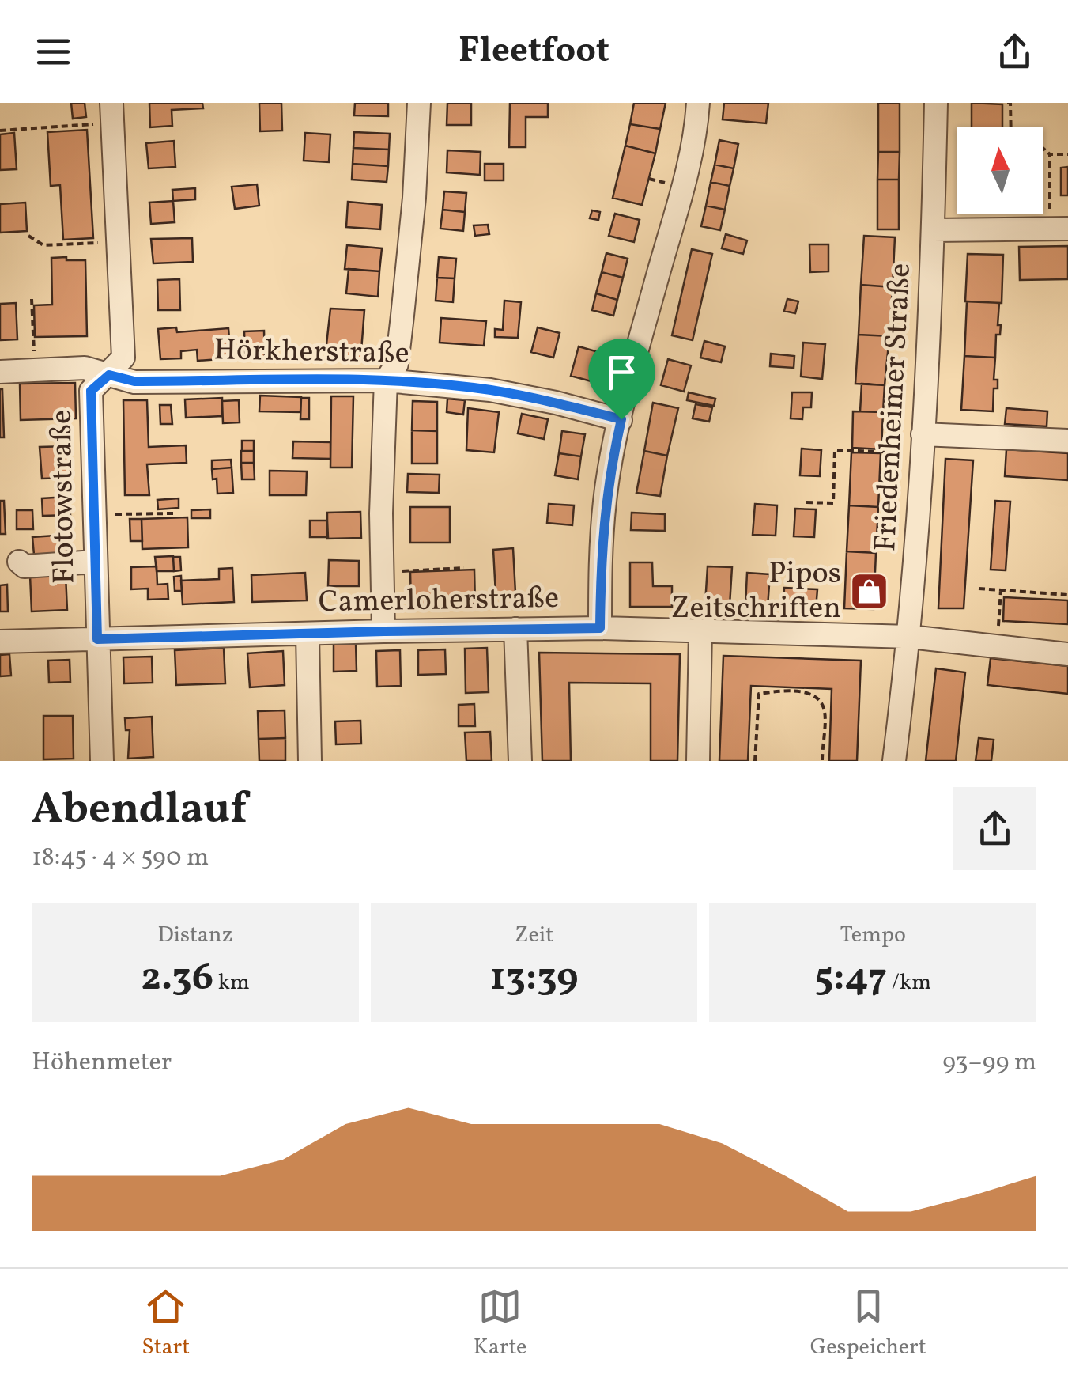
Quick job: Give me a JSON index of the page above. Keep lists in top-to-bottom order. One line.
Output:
{"streets":{"street":["Hörkherstraße","Friedenheimer Straße","Flotowstraße","Camerloherstraße"]},"crossings":[["Hörkherstraße","Flotowstraße"],["Friedenheimer Straße","Camerloherstraße"],["Flotowstraße","Camerloherstraße"]],"places":{"shop":["Pipos Zeitschriften"]},"north":"top","page":{"header":"Fleetfoot","heading":["Abendlauf","18:45 · 4 × 590 m"],"stats":[["Distanz","2.36 km"],["Zeit","13:39"],["Tempo","5:47 /km"]],"chart":["Höhenmeter","93–99 m"],"tabs":["Start","Karte","Gespeichert"]}}
